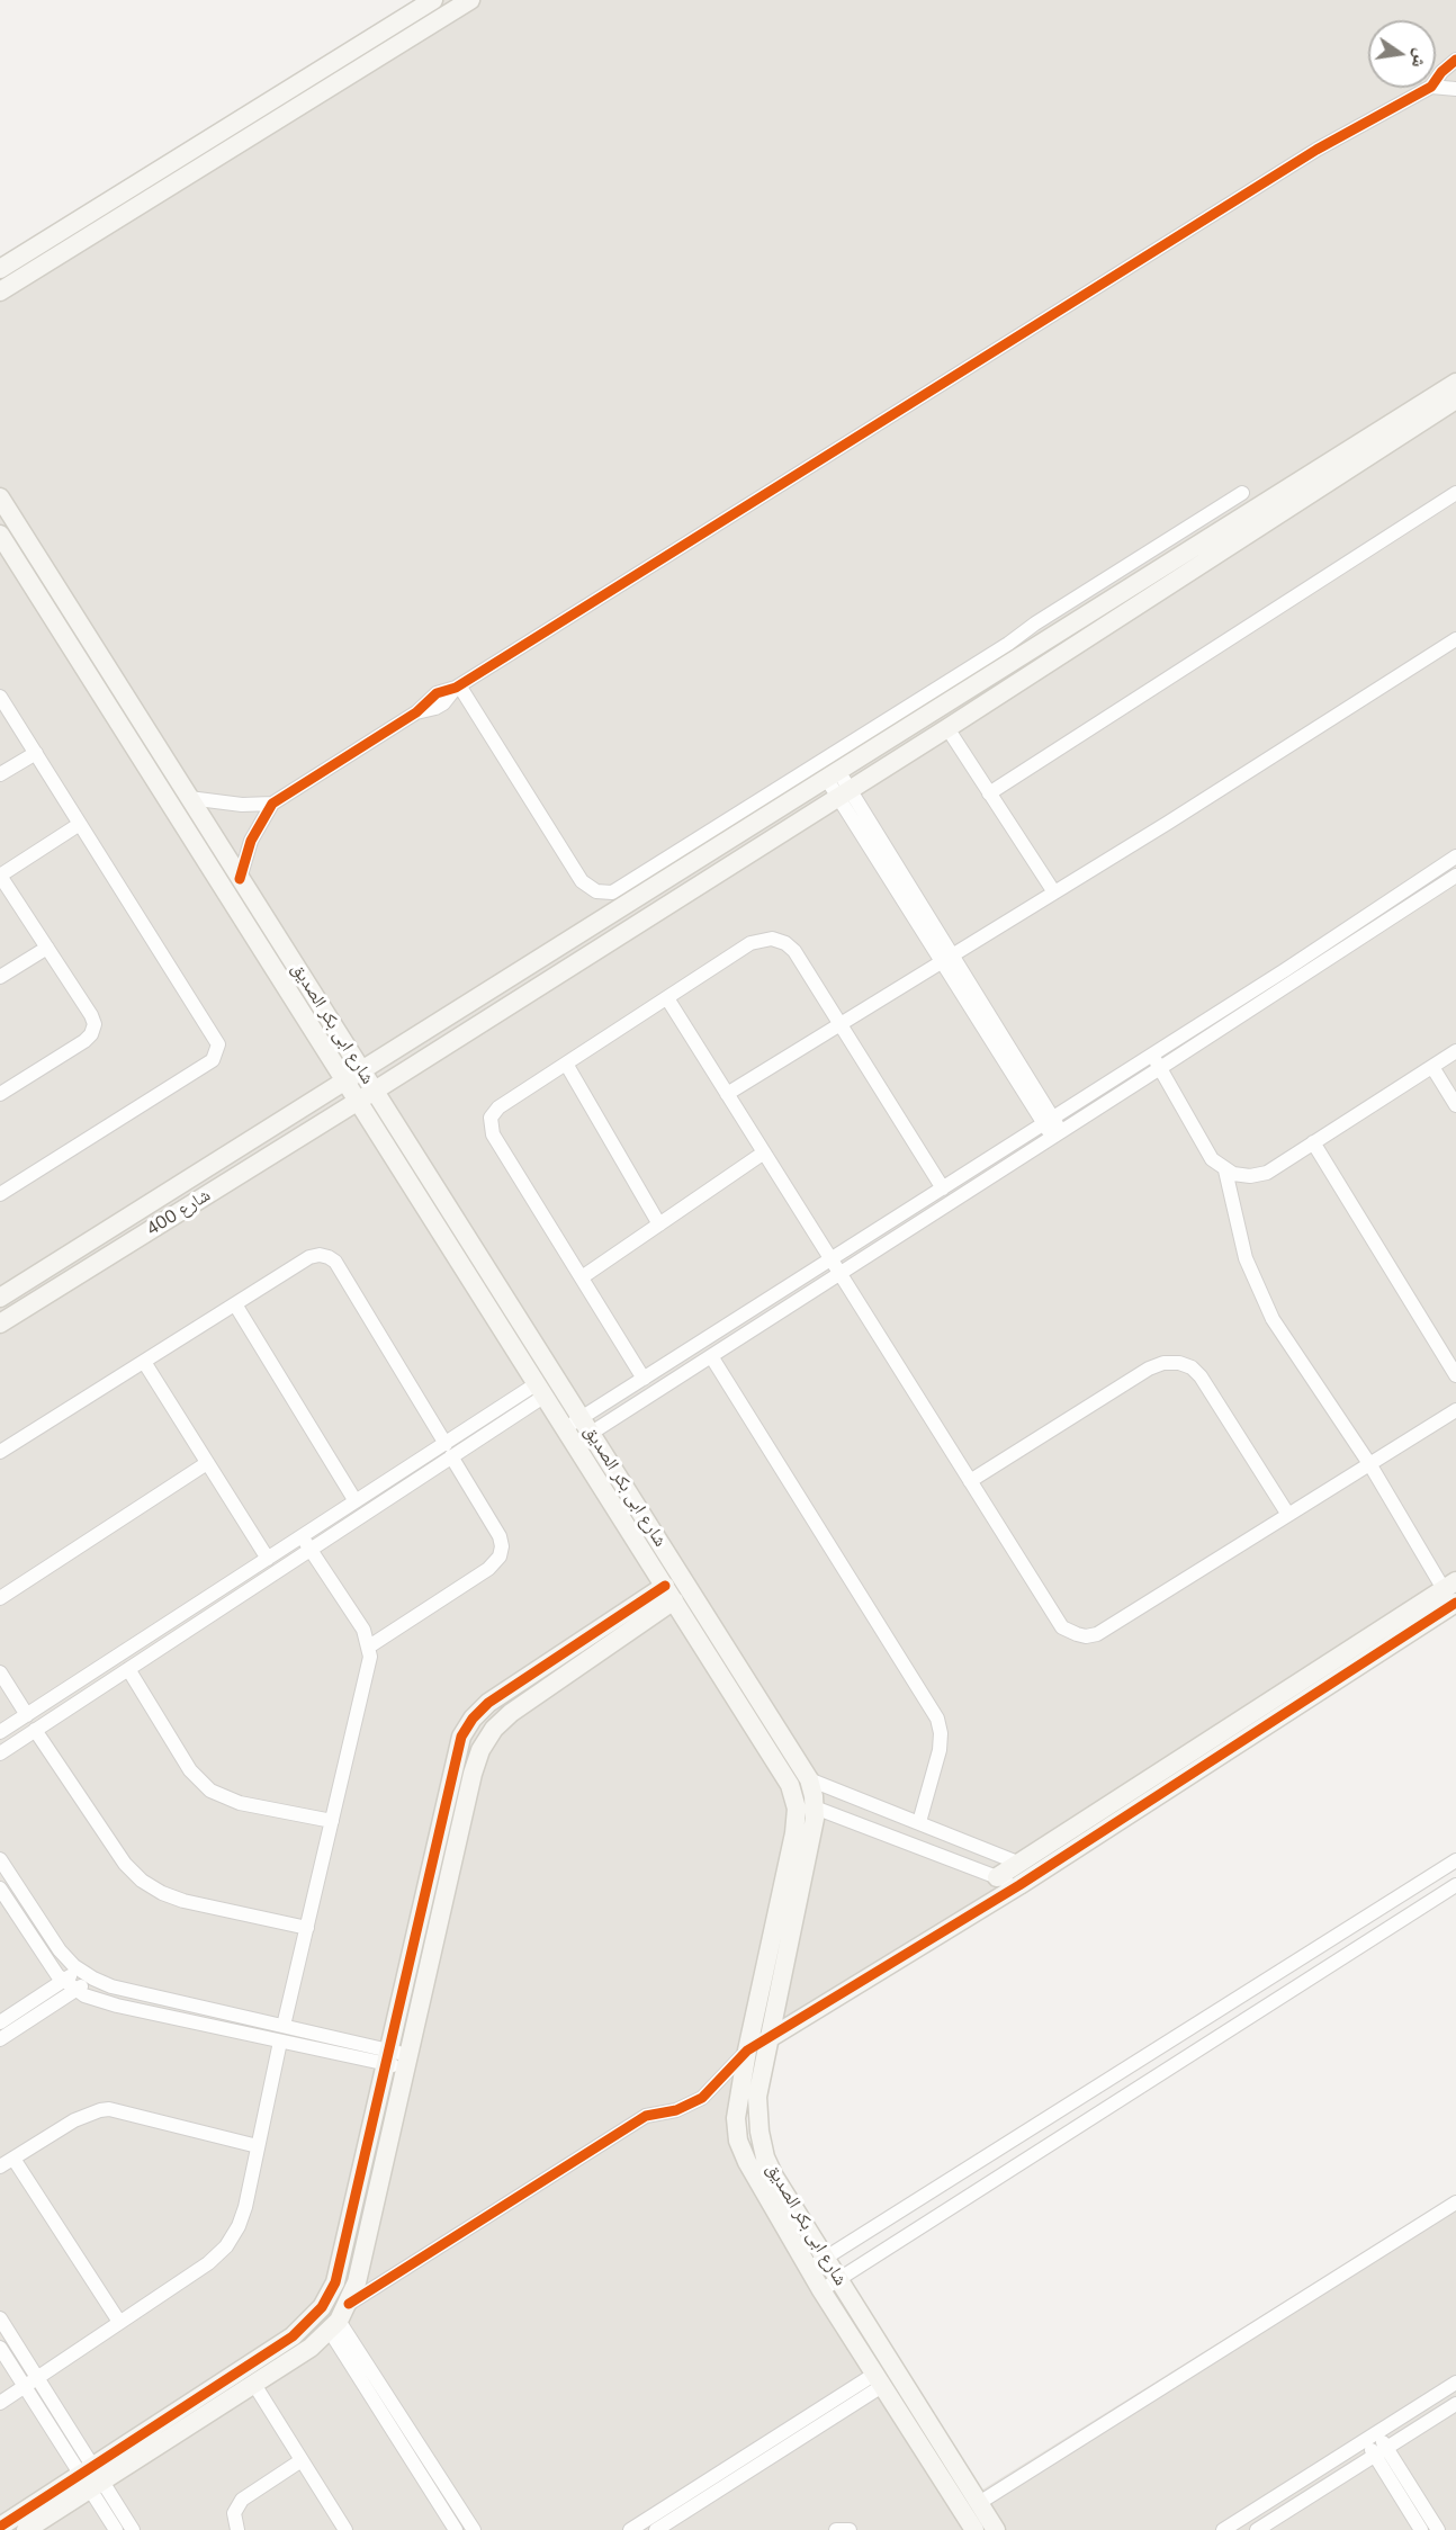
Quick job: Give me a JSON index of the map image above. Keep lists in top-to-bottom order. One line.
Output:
{"streets":{"main road":["شارع ابى بكر الصديق","شارع 400"]},"crossings":[["شارع ابى بكر الصديق","شارع 400"]],"north":"right"}
